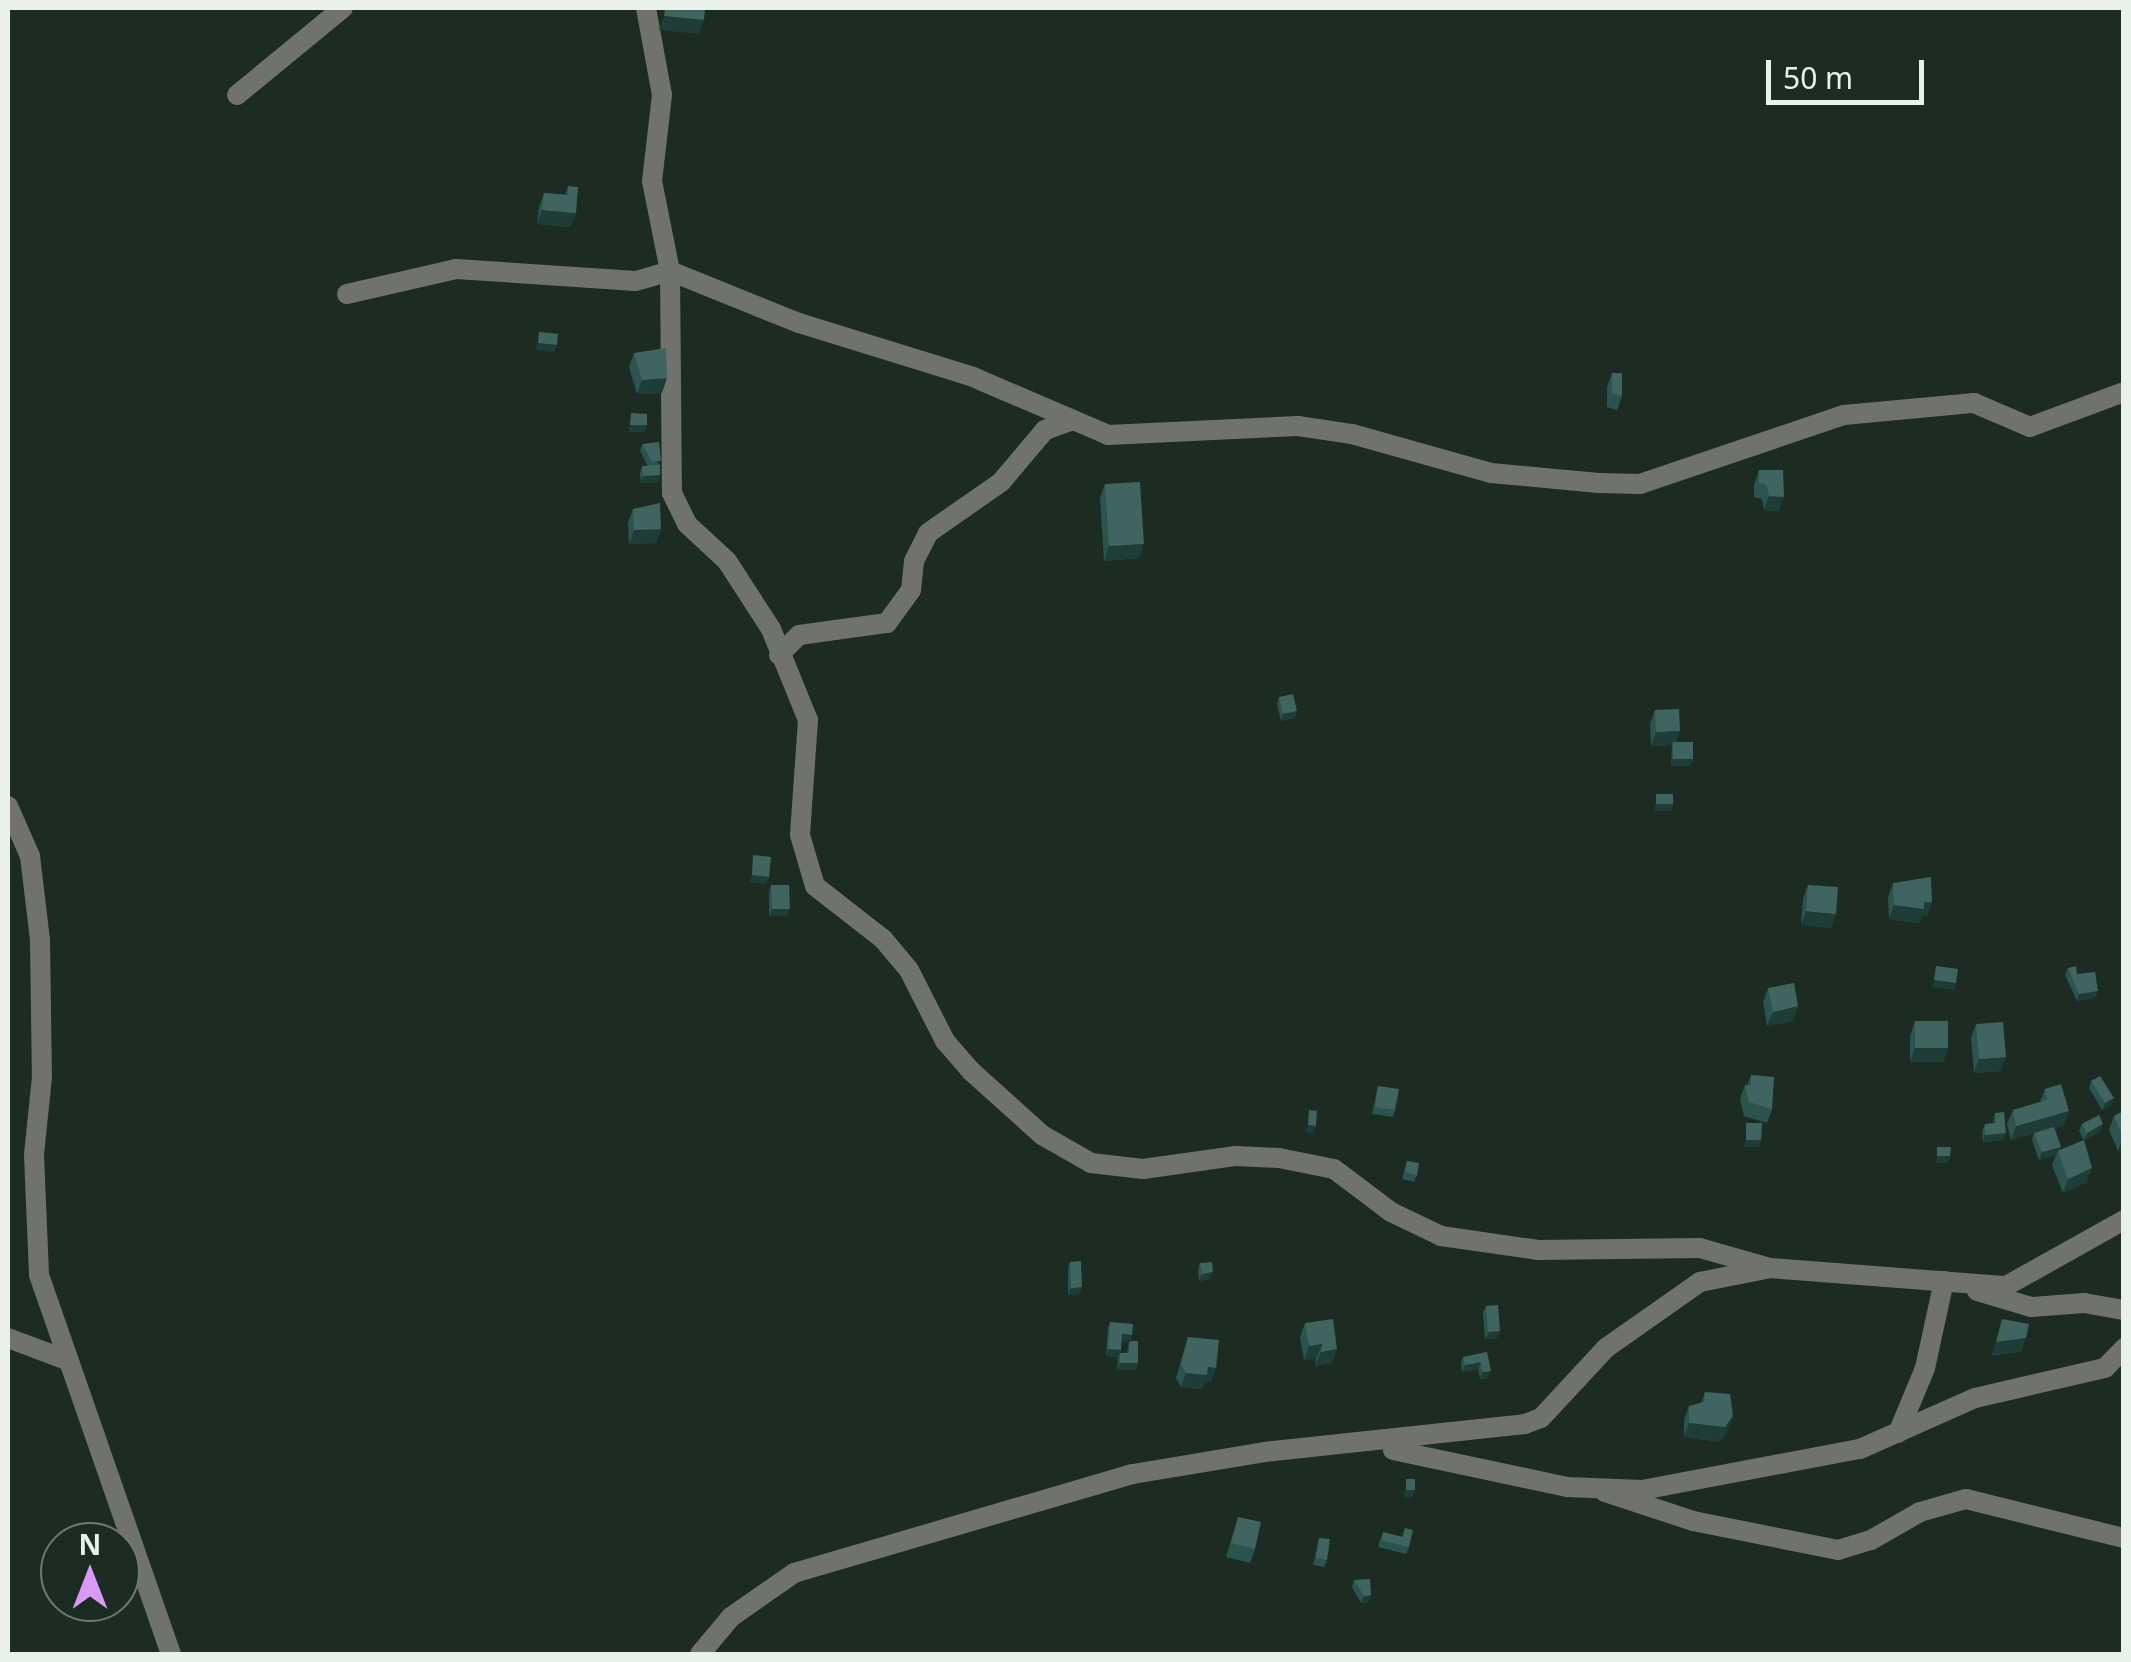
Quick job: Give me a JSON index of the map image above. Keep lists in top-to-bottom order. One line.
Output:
{"scale_bar":"50 m","north":"top"}
